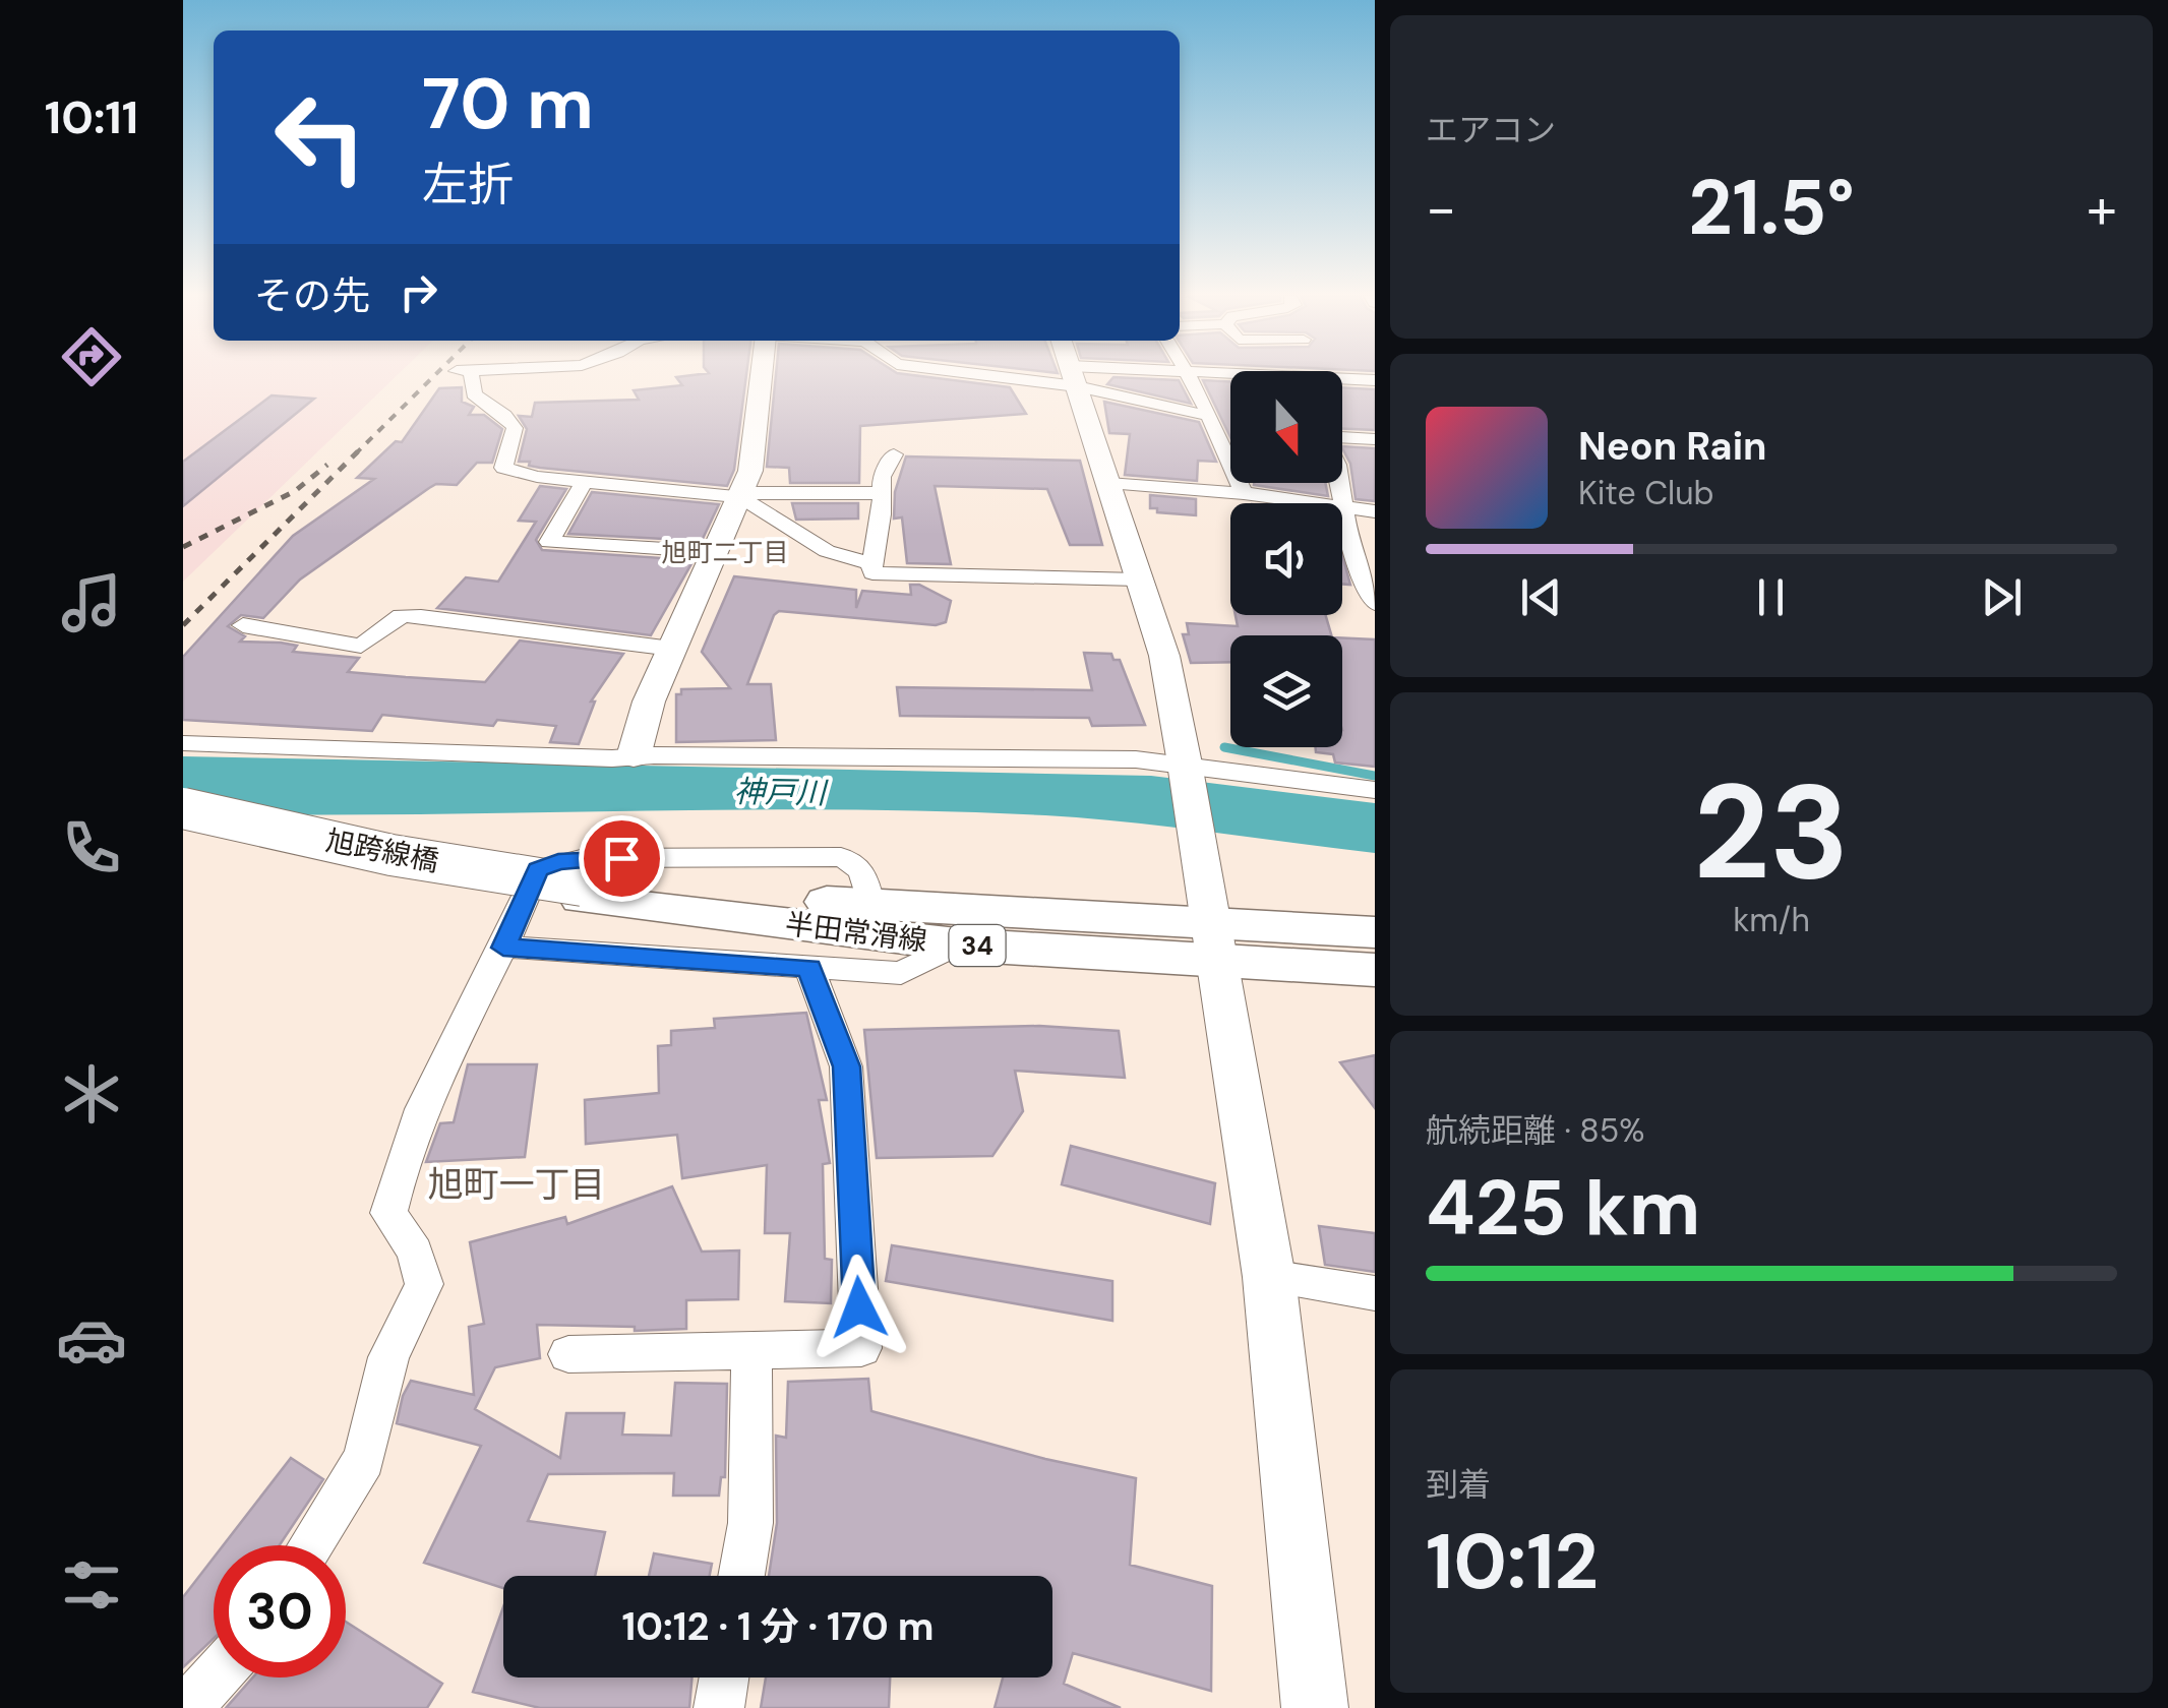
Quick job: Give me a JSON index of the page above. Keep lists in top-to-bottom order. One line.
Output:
{"streets":{"main road":["旭跨線橋","半田常滑線","34"]},"crossings":[["旭跨線橋","半田常滑線"]],"districts":["旭町二丁目","旭町一丁目"],"water":["神戸川"],"north":"bottom","page":{"tabs":"10:11","tile":["エアコン",["23","km/h"],["航続距離 · 85%","425 km"],["到着","10:12"]],"turn":["70 m","左折"],"heat":["−","21.5°","+"],"then":"その先","song":["Neon Rain","Kite Club"],"limit":"30","trip":"10:12 · 1 分 · 170 m"}}
